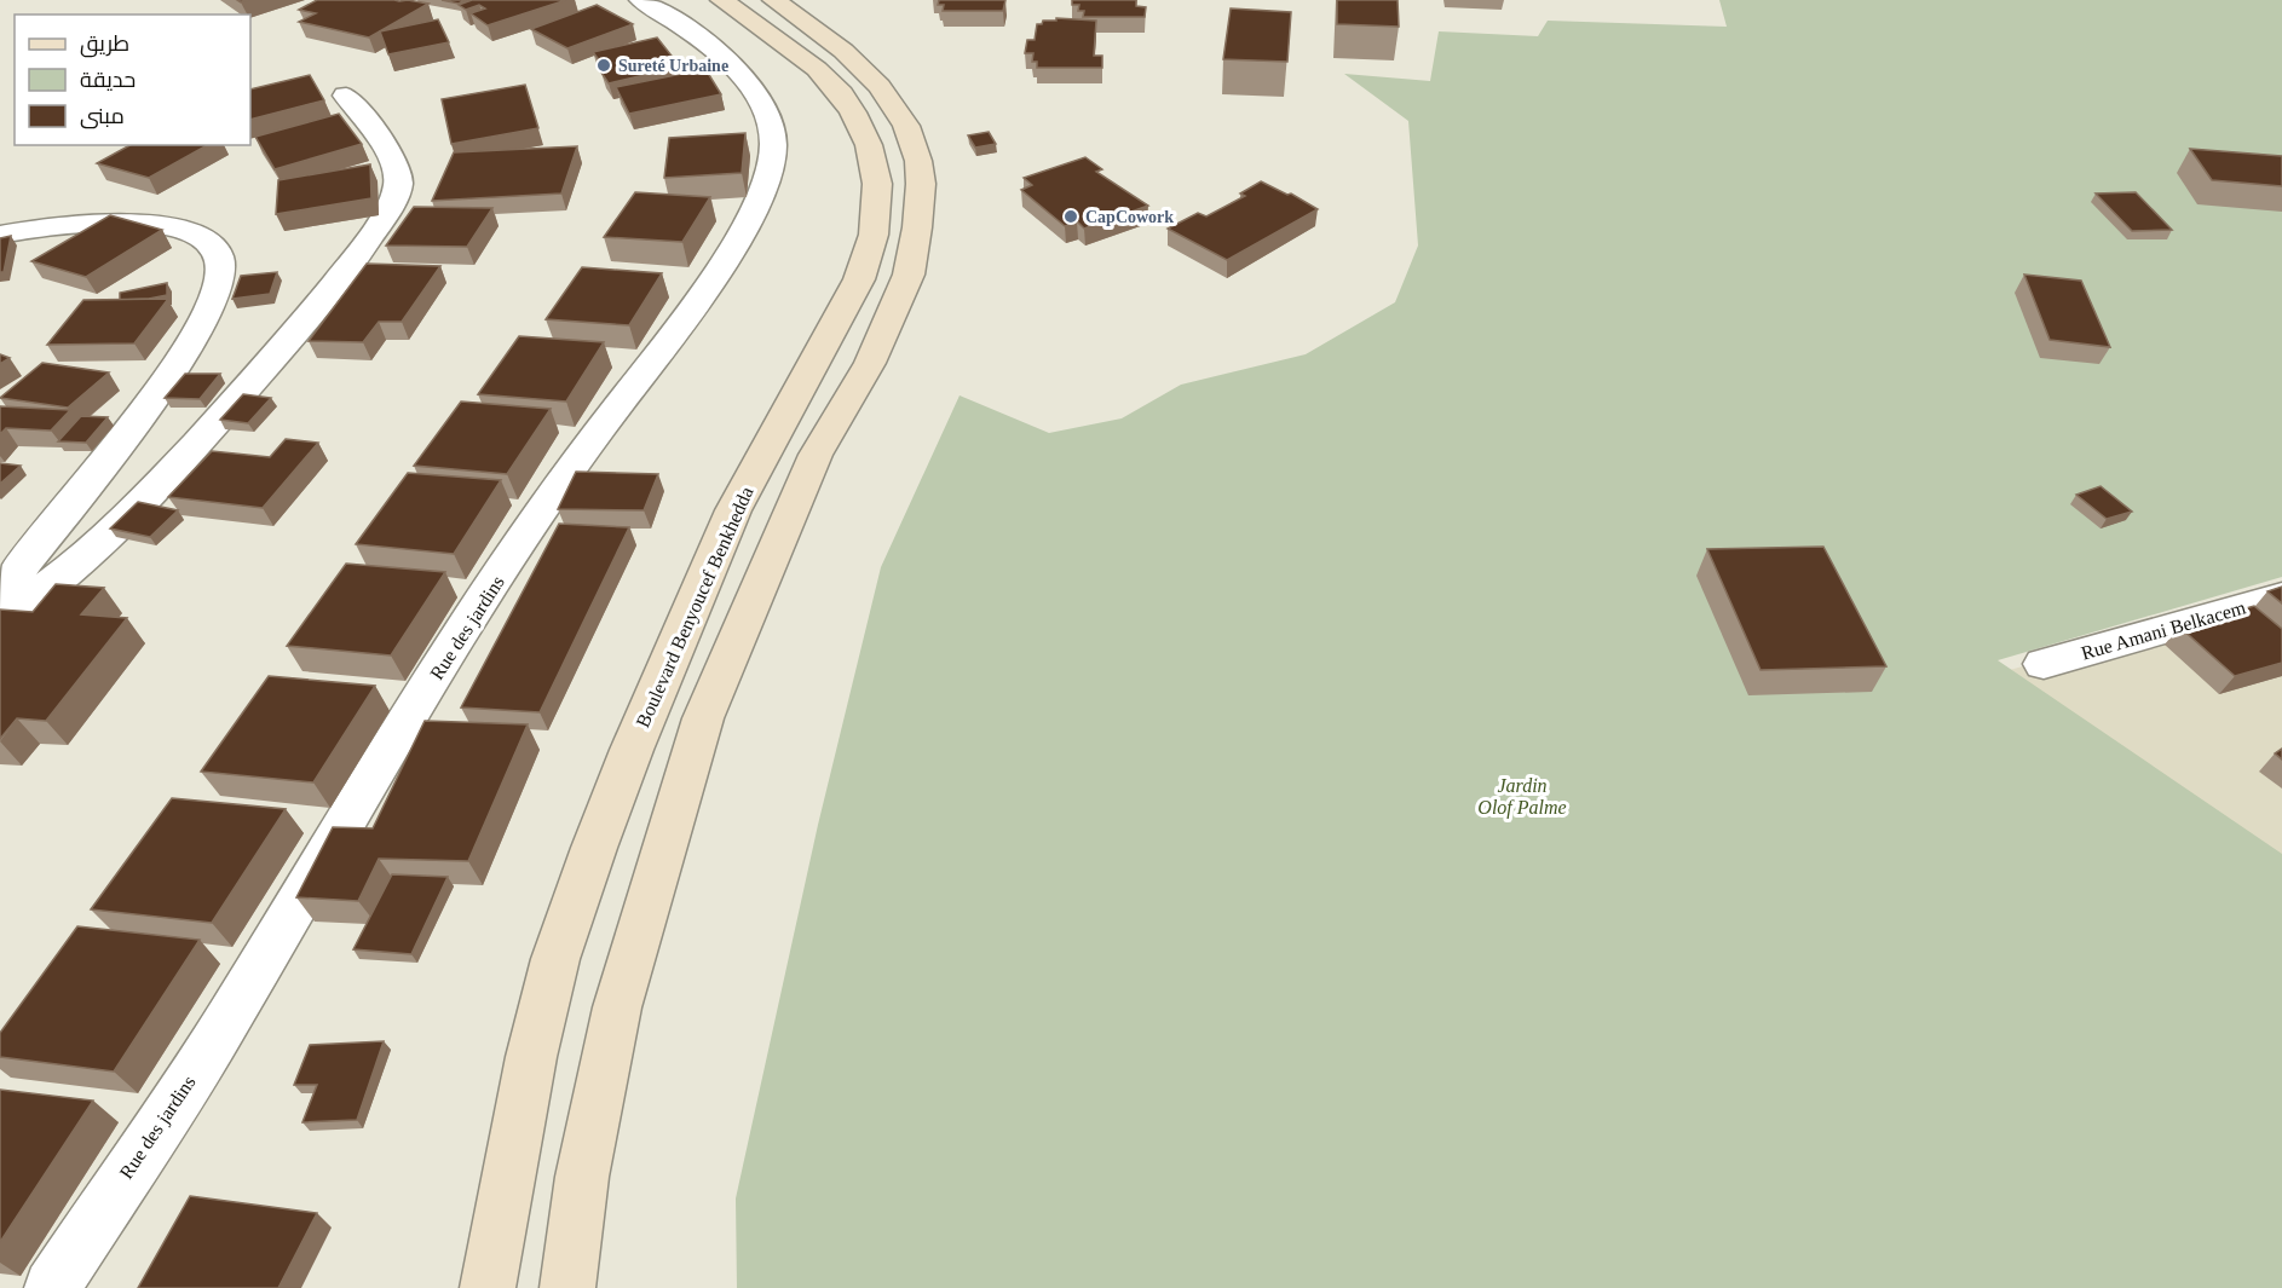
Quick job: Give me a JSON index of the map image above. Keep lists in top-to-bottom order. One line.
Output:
{"streets":{"main road":["Boulevard Benyoucef Benkhedda"],"street":["Rue des jardins","Rue Amani Belkacem"]},"parks":["Jardin Olof Palme"],"places":["Sureté Urbaine","CapCowork"],"legend":["طريق","حديقة","مبنى"]}
